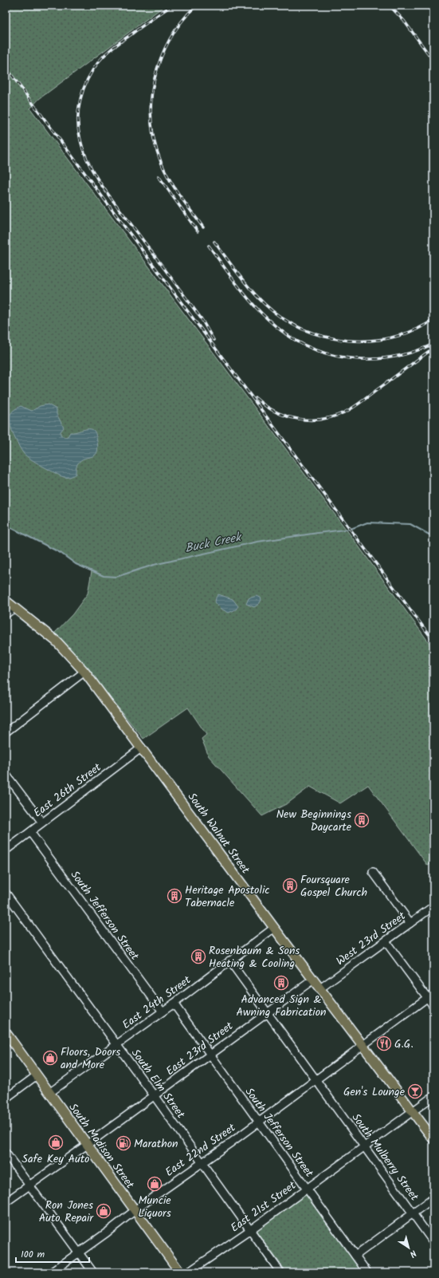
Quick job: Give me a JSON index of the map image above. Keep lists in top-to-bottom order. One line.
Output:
{"streets":{"main road":["South Walnut Street","South Madison Street"],"street":["East 26th Street","South Jefferson Street","West 23rd Street","East 24th Street","East 23rd Street","South Elm Street","East 22nd Street","South Mulberry Street","East 21st Street"]},"crossings":[["East 26th Street","South Walnut Street"],["East 26th Street","South Jefferson Street"],["South Walnut Street","West 23rd Street"],["South Walnut Street","East 24th Street"],["South Walnut Street","East 23rd Street"],["South Walnut Street","East 22nd Street"],["South Walnut Street","East 21st Street"],["South Jefferson Street","East 24th Street"],["South Jefferson Street","East 23rd Street"],["South Jefferson Street","East 22nd Street"],["South Jefferson Street","East 21st Street"],["East 24th Street","South Elm Street"],["East 24th Street","South Madison Street"],["East 24th Street","South Mulberry Street"],["East 23rd Street","South Elm Street"],["East 23rd Street","South Madison Street"],["East 23rd Street","South Mulberry Street"],["South Elm Street","East 22nd Street"],["South Elm Street","East 21st Street"],["South Madison Street","East 22nd Street"],["East 22nd Street","South Mulberry Street"],["South Mulberry Street","East 21st Street"]],"water":["Buck Creek"],"places":{"building":["New Beginnings Daycarte","Foursquare Gospel Church","Heritage Apostolic Tabernacle","Rosenbaum & Sons Heating & Cooling","Advanced Sign & Awning Fabrication"],"restaurant":["G.G."],"shop":["Floors, Doors and More","Safe Key Auto","Muncie Liquors","Ron Jones Auto Repair"],"bar":["Gen's Lounge"],"fuel station":["Marathon"]},"scale_bar":"100 m","north":"bottom right"}
